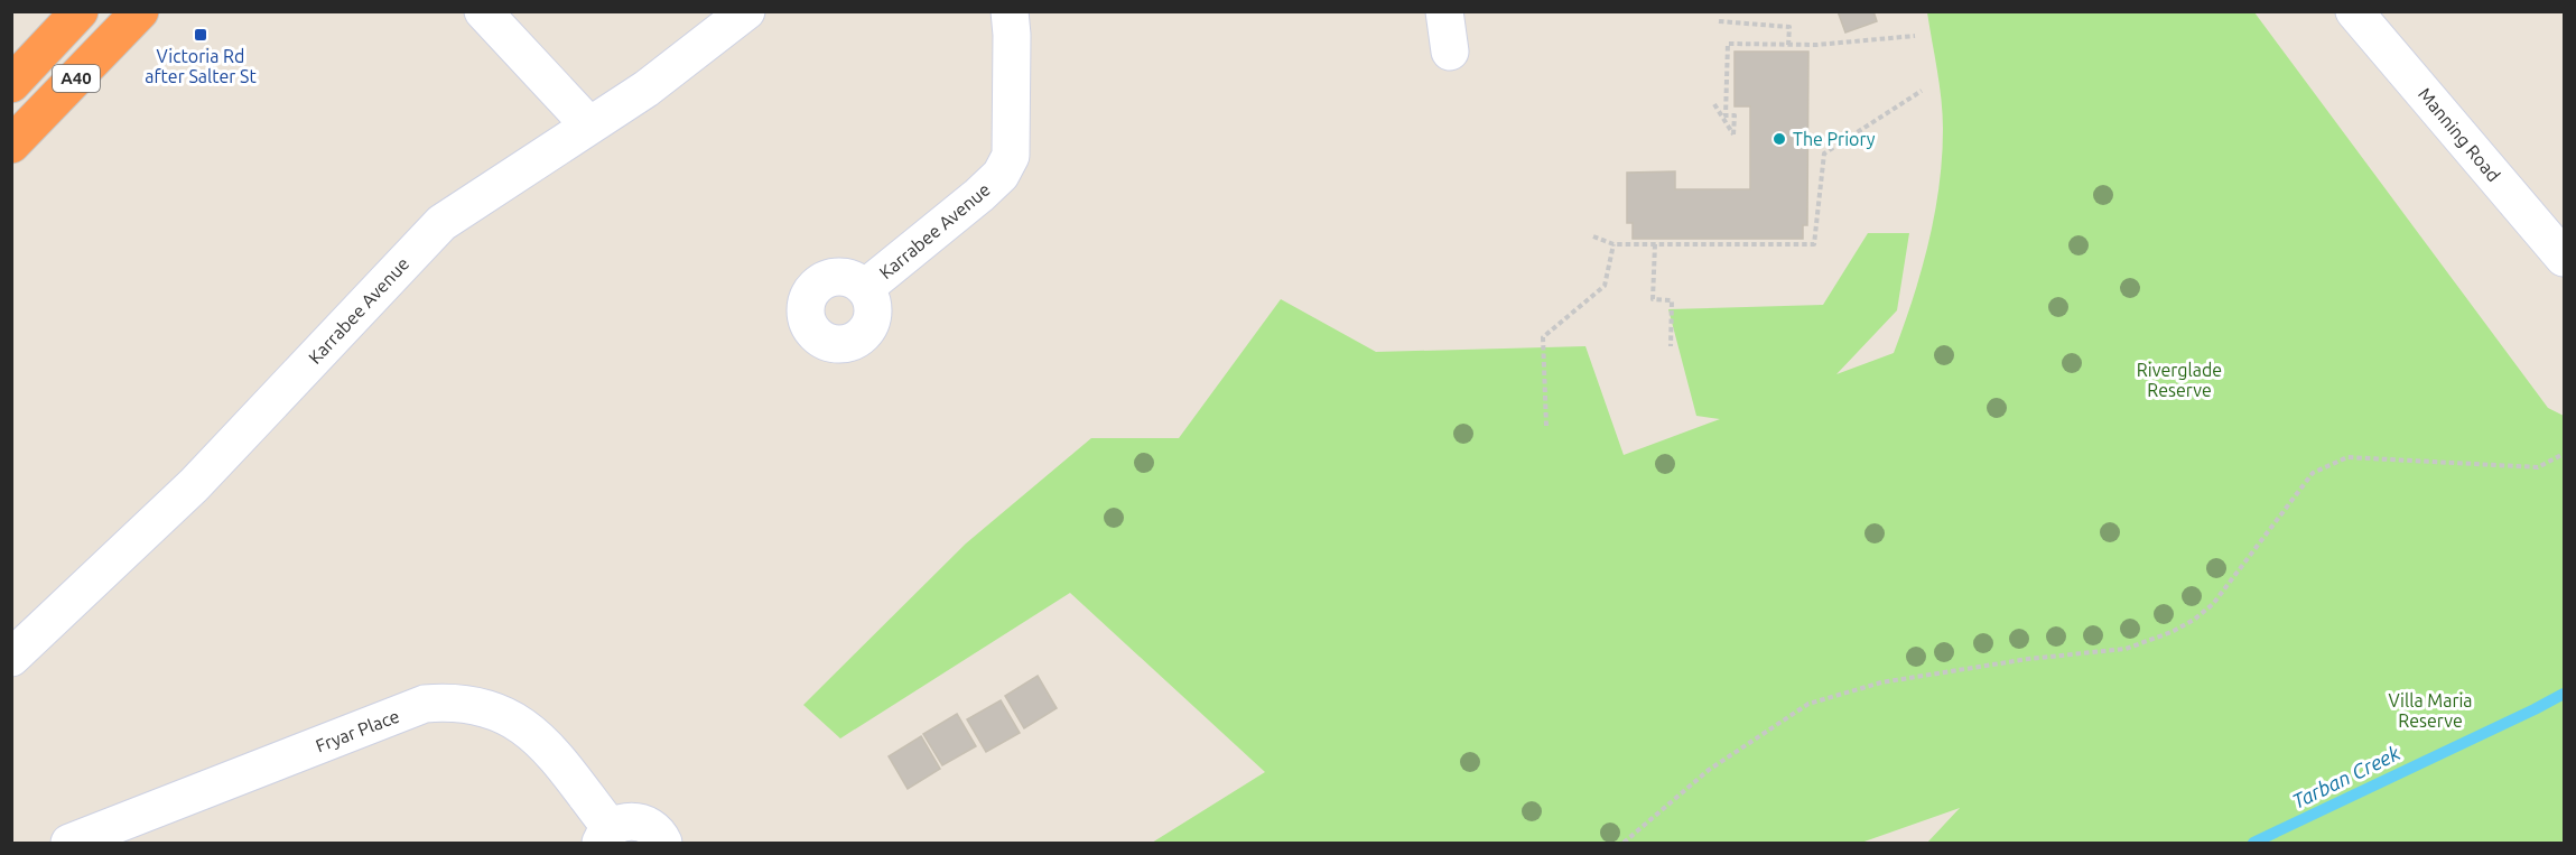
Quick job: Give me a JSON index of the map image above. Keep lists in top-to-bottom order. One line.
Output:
{"streets":{"highway":["A40"],"street":["Manning Road","Karrabee Avenue","Fryar Place"]},"water":["Tarban Creek"],"parks":["Riverglade Reserve","Villa Maria Reserve"],"places":{"transit":["Victoria Rd after Salter St"],"other":["The Priory"]}}
